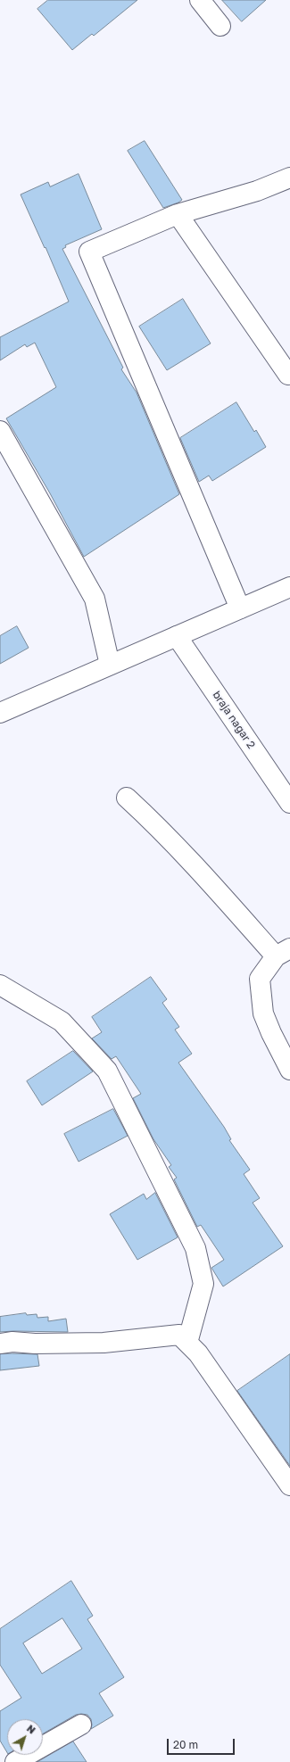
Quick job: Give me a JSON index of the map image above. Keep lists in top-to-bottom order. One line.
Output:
{"streets":{"street":["braja nagar 2"]},"scale_bar":"20 m","north":"top right"}
